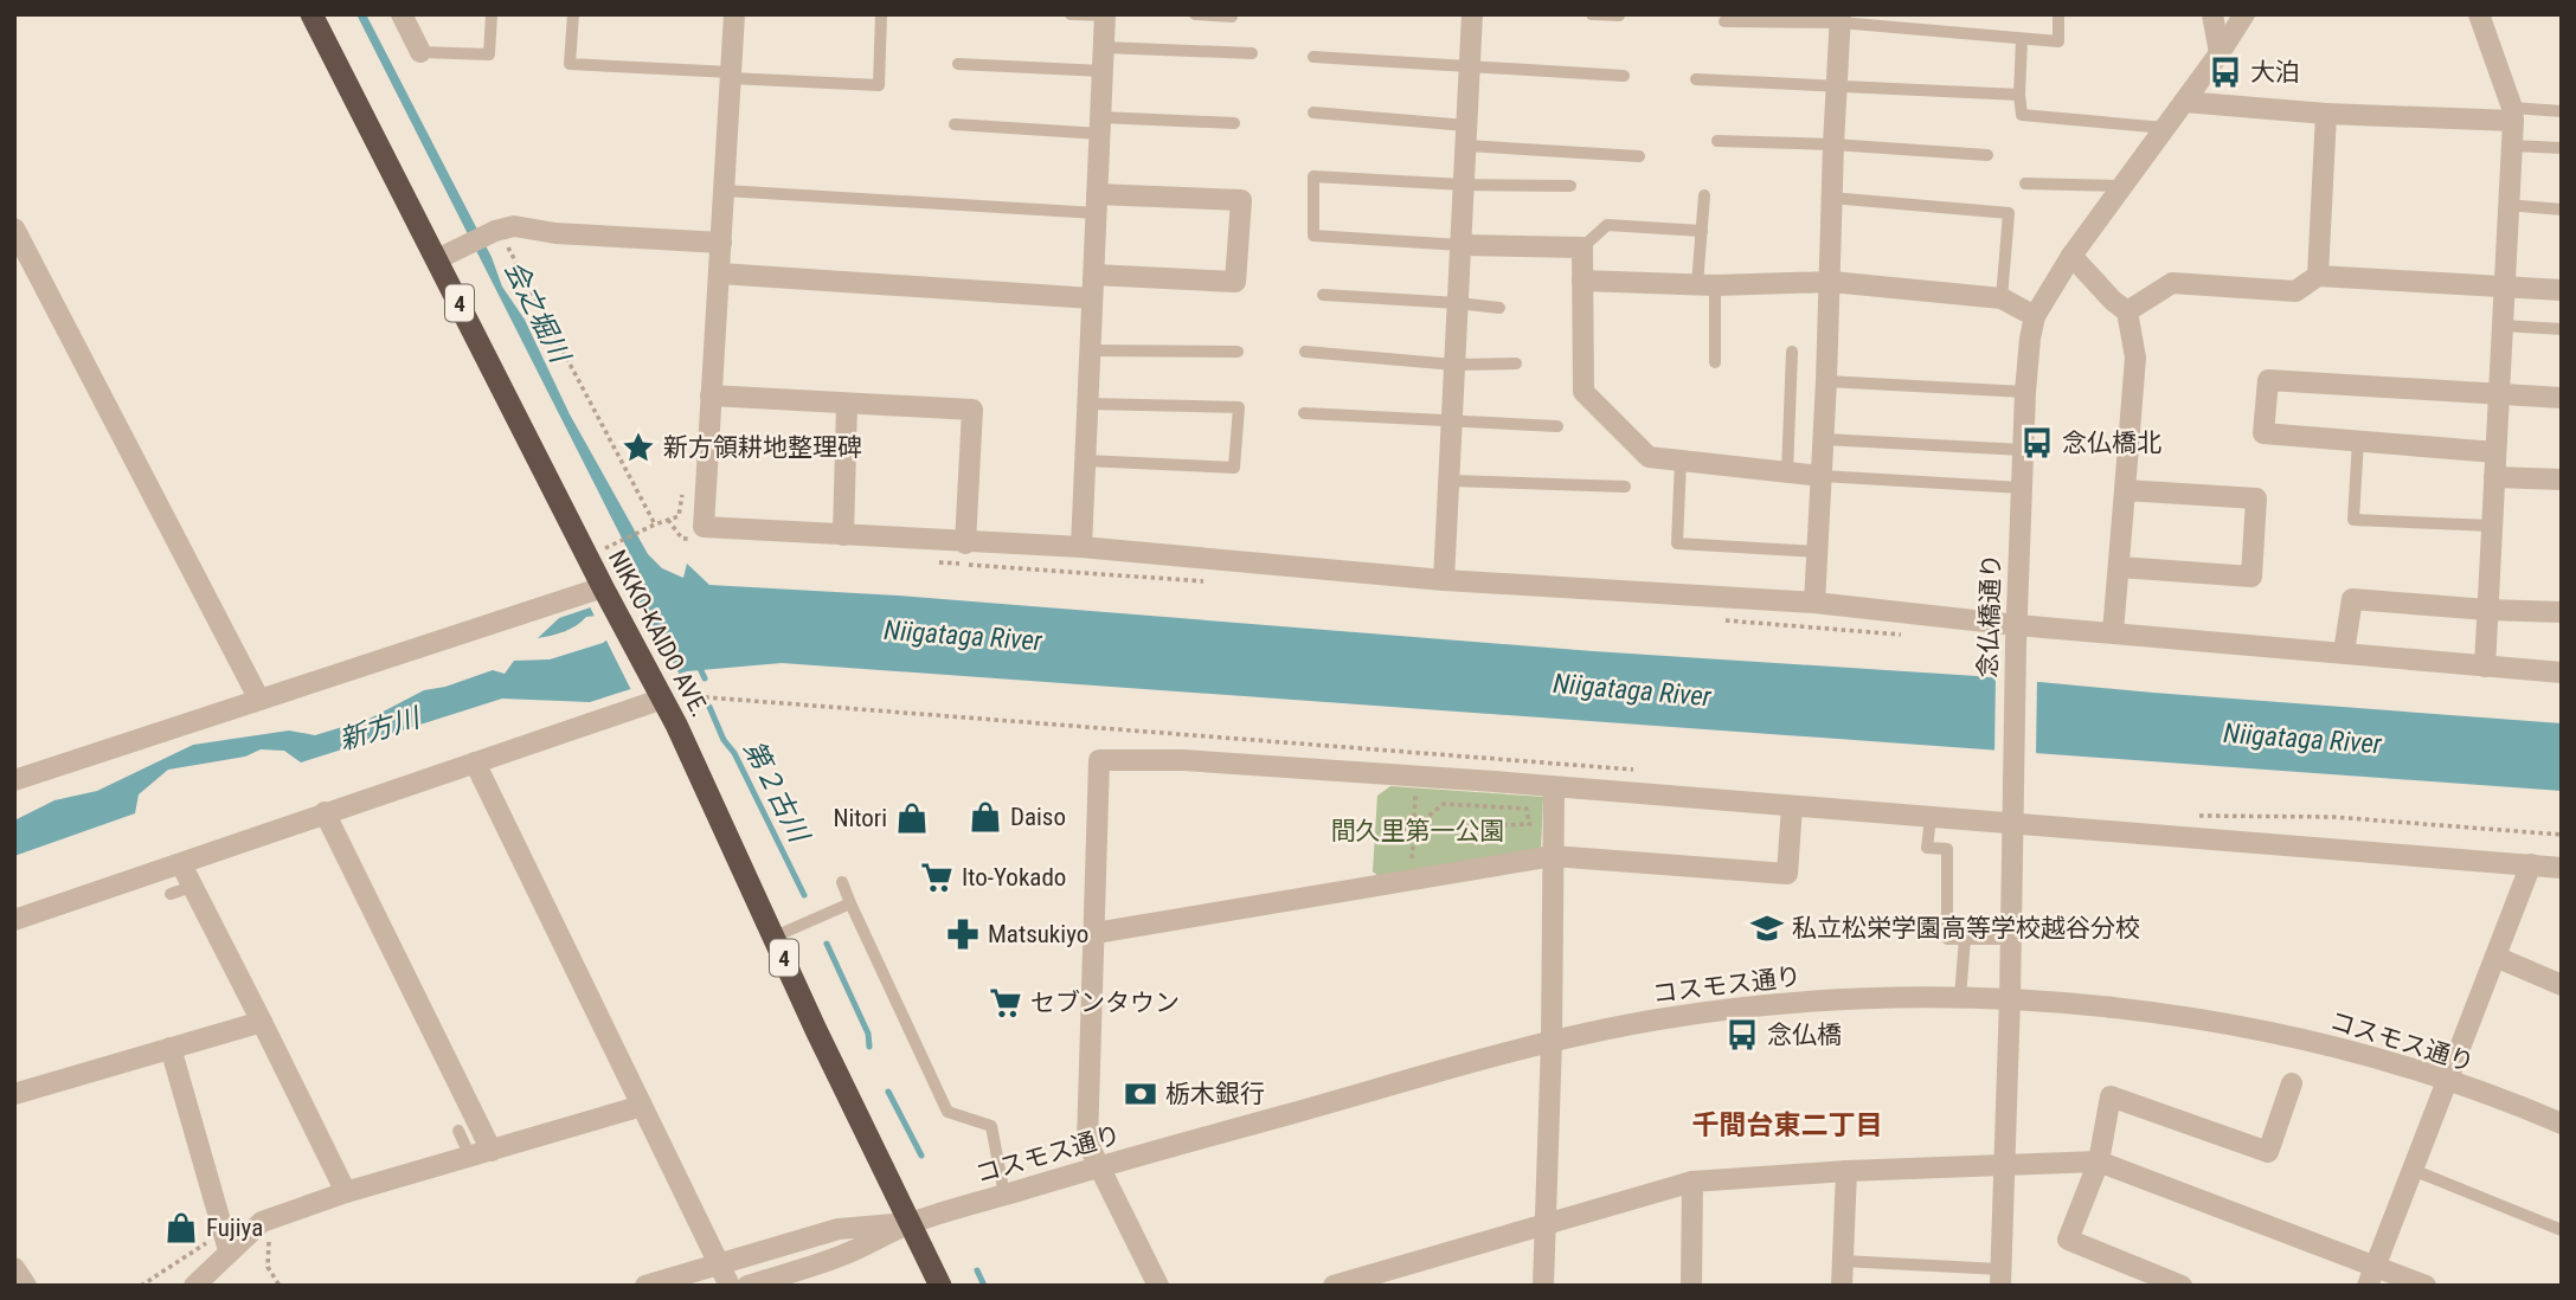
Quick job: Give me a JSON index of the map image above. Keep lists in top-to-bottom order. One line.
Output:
{"streets":{"highway":["4","NIKKO-KAIDO AVE."],"street":["念仏橋通り","コスモス通り"]},"crossings":[["念仏橋通り","コスモス通り"],["NIKKO-KAIDO AVE.","コスモス通り"]],"districts":["千間台東二丁目"],"water":["会之堀川","Niigataga River","新方川","第２古川"],"parks":["間久里第一公園"],"places":{"bus stop":["大泊","念仏橋北","念仏橋"],"place":["新方領耕地整理碑"],"shop":["Daiso","Nitori","Fujiya"],"supermarket":["Ito-Yokado","セブンタウン"],"school or university":["私立松栄学園高等学校越谷分校"],"pharmacy":["Matsukiyo"],"bank":["栃木銀行"]}}
